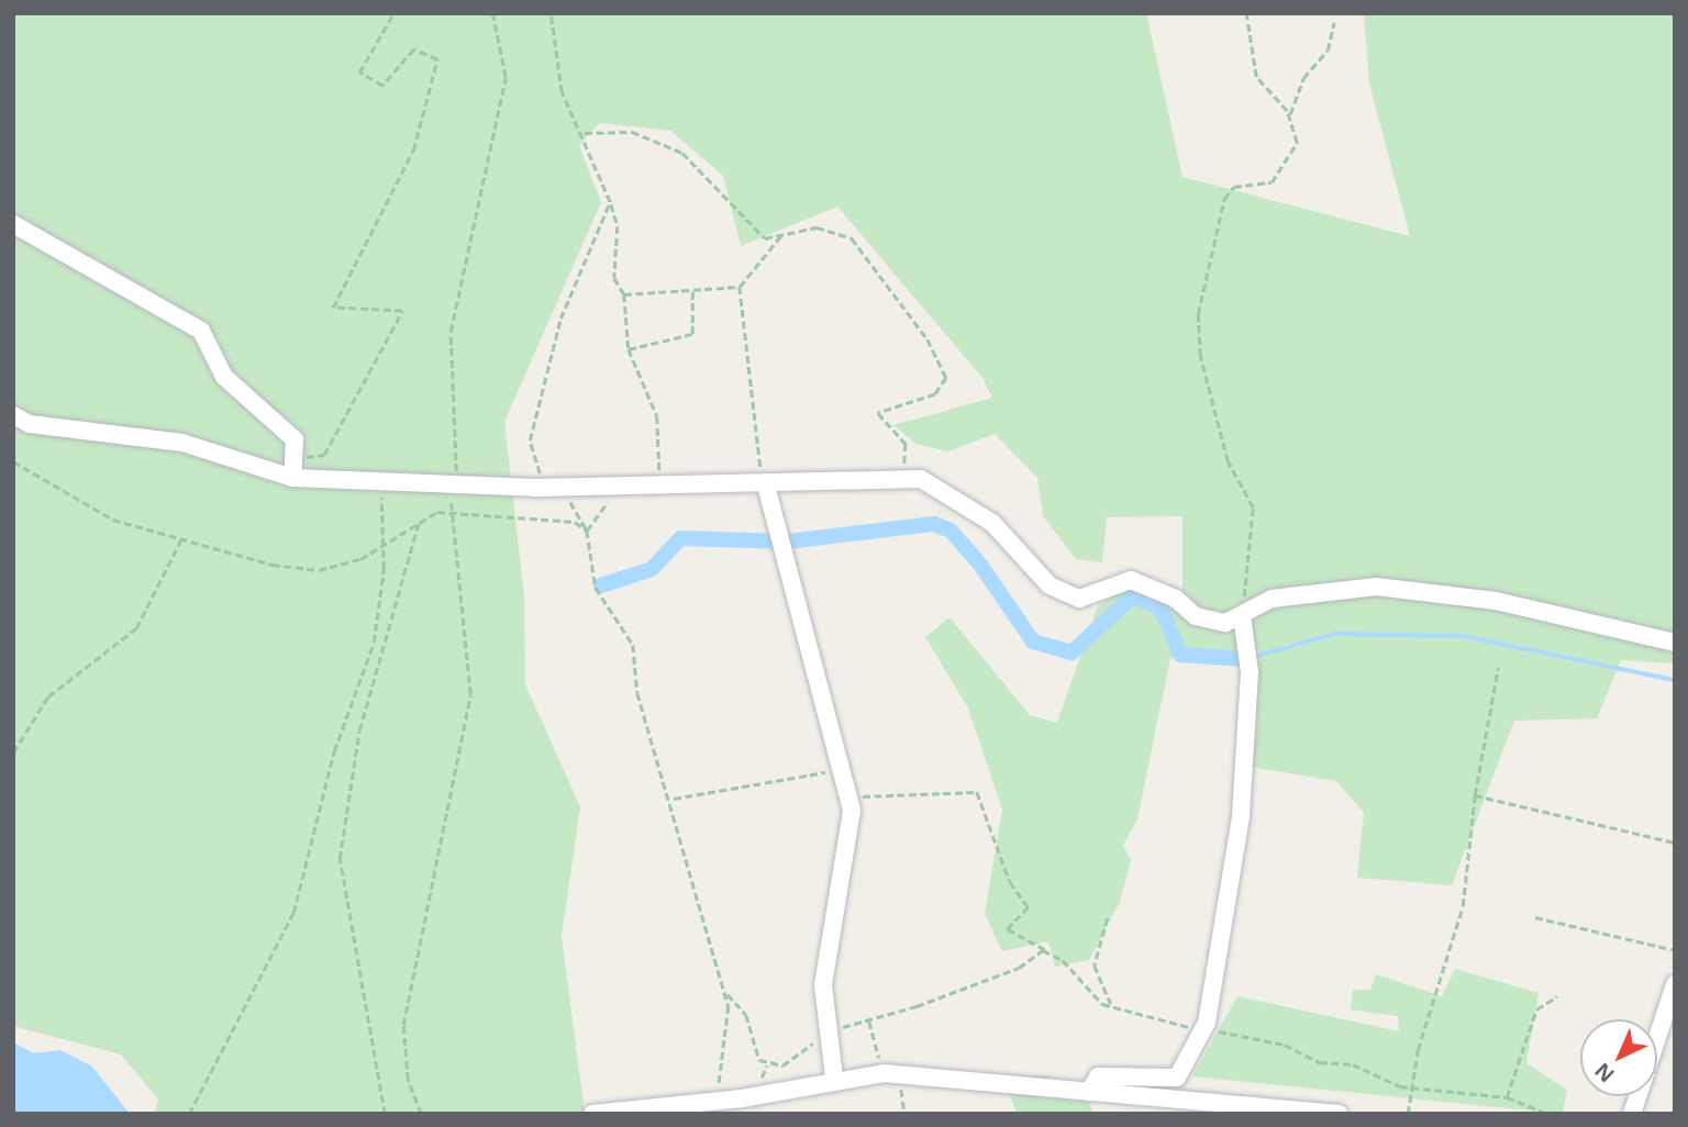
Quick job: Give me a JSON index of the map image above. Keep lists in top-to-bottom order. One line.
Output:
{"north":"bottom left"}
